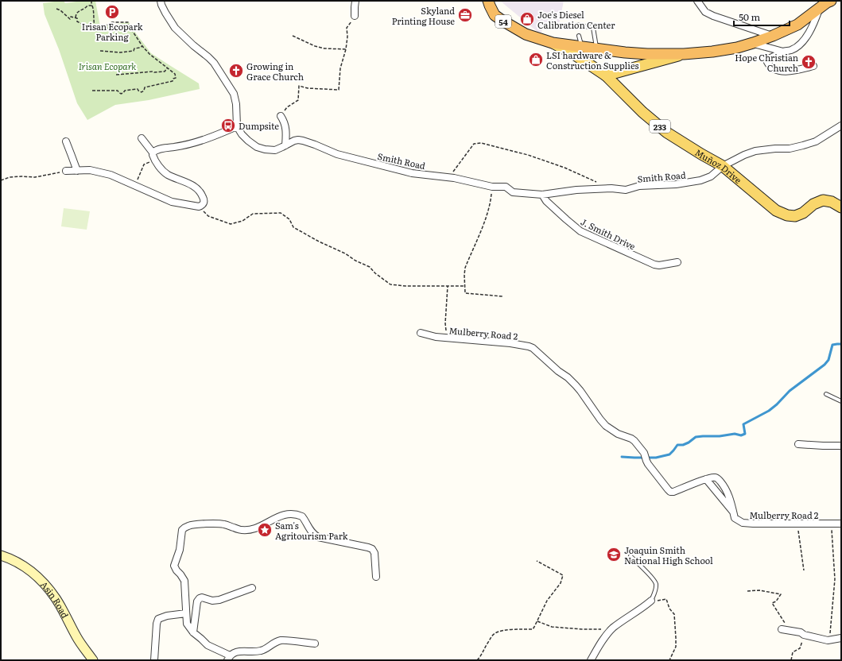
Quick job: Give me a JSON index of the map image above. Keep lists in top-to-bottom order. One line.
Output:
{"streets":{"highway":["54"],"main road":["233","Muñoz Drive","Asin Road"],"street":["Smith Road","J. Smith Drive","Mulberry Road 2"]},"crossings":[["54","Muñoz Drive"],["Smith Road","Muñoz Drive"],["Smith Road","J. Smith Drive"]],"parks":["Irisan Ecopark"],"places":{"parking":["Irisan Ecopark Parking"],"office":["Skyland Printing House"],"shop":["Joe's Diesel Calibration Center","LSI hardware & Construction Supplies"],"church":["Hope Christian Church","Growing in Grace Church"],"bus stop":["Dumpsite"],"place":["Sam's Agritourism Park"],"school or university":["Joaquin Smith National High School"]},"scale_bar":"50 m"}
